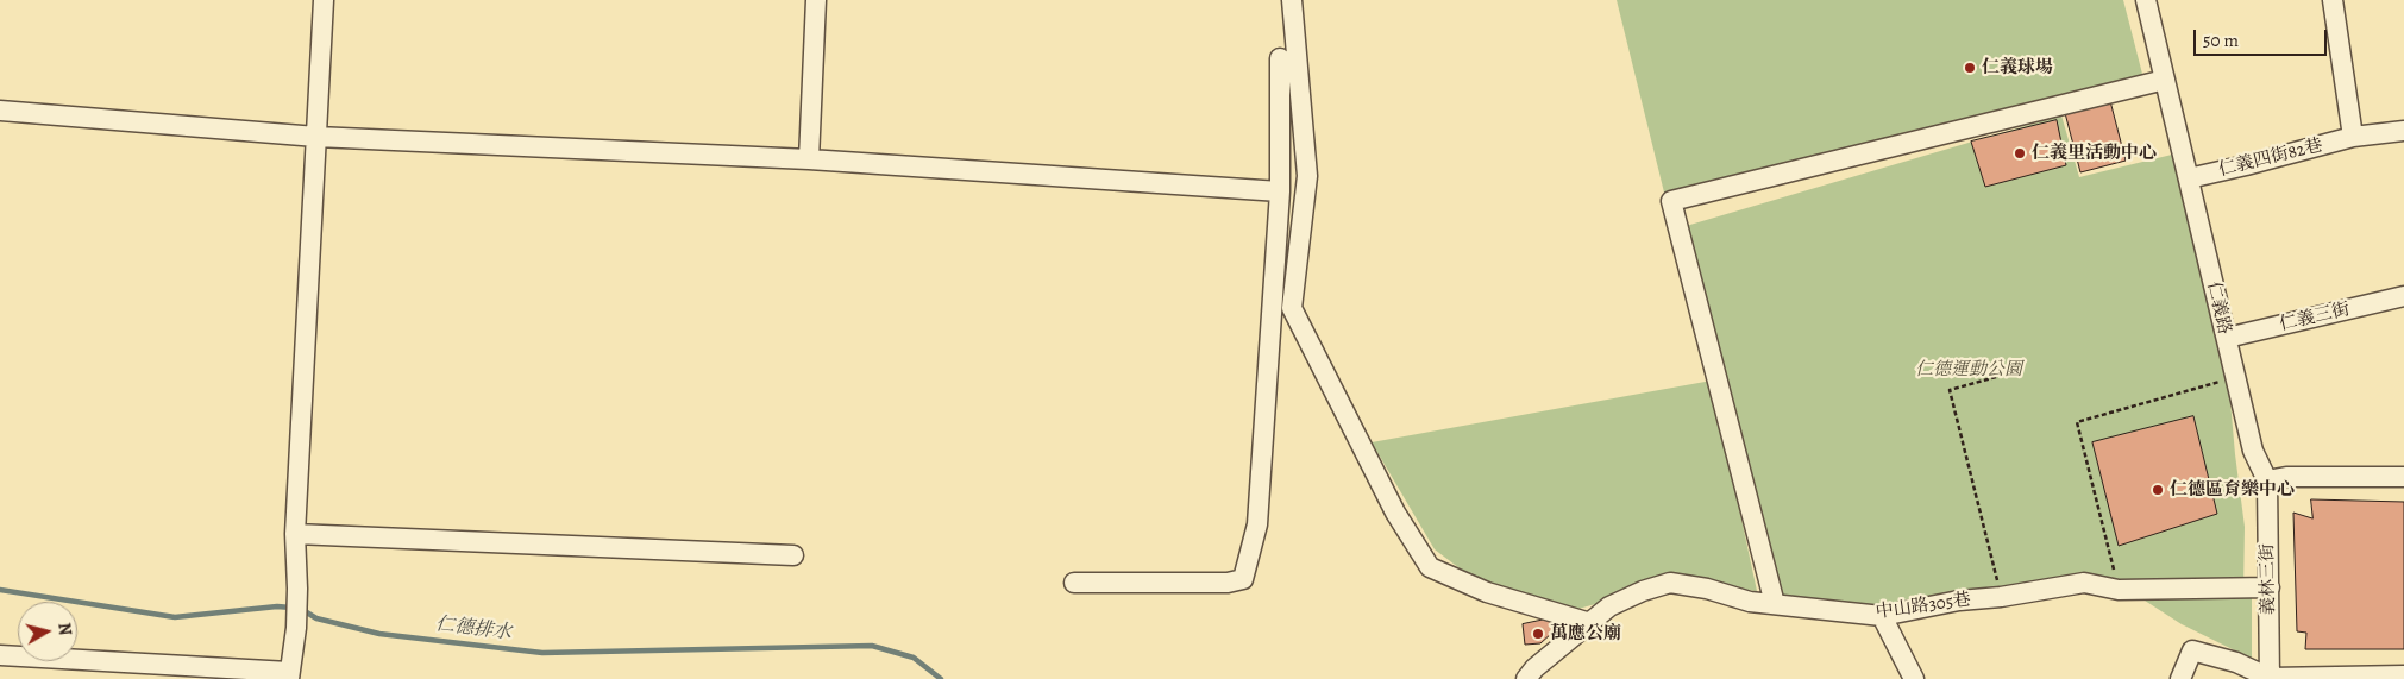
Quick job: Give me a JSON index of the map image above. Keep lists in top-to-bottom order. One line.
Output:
{"streets":{"street":["仁義四街82巷","仁義路","仁義三街","義林三街","中山路305巷"]},"crossings":[["仁義四街82巷","仁義路"],["仁義路","仁義三街"],["仁義路","義林三街"],["義林三街","中山路305巷"]],"water":["仁德排水"],"parks":["仁德運動公園"],"places":["仁義球場","仁義里活動中心","仁德區育樂中心","萬應公廟"],"scale_bar":"50 m","north":"right"}
